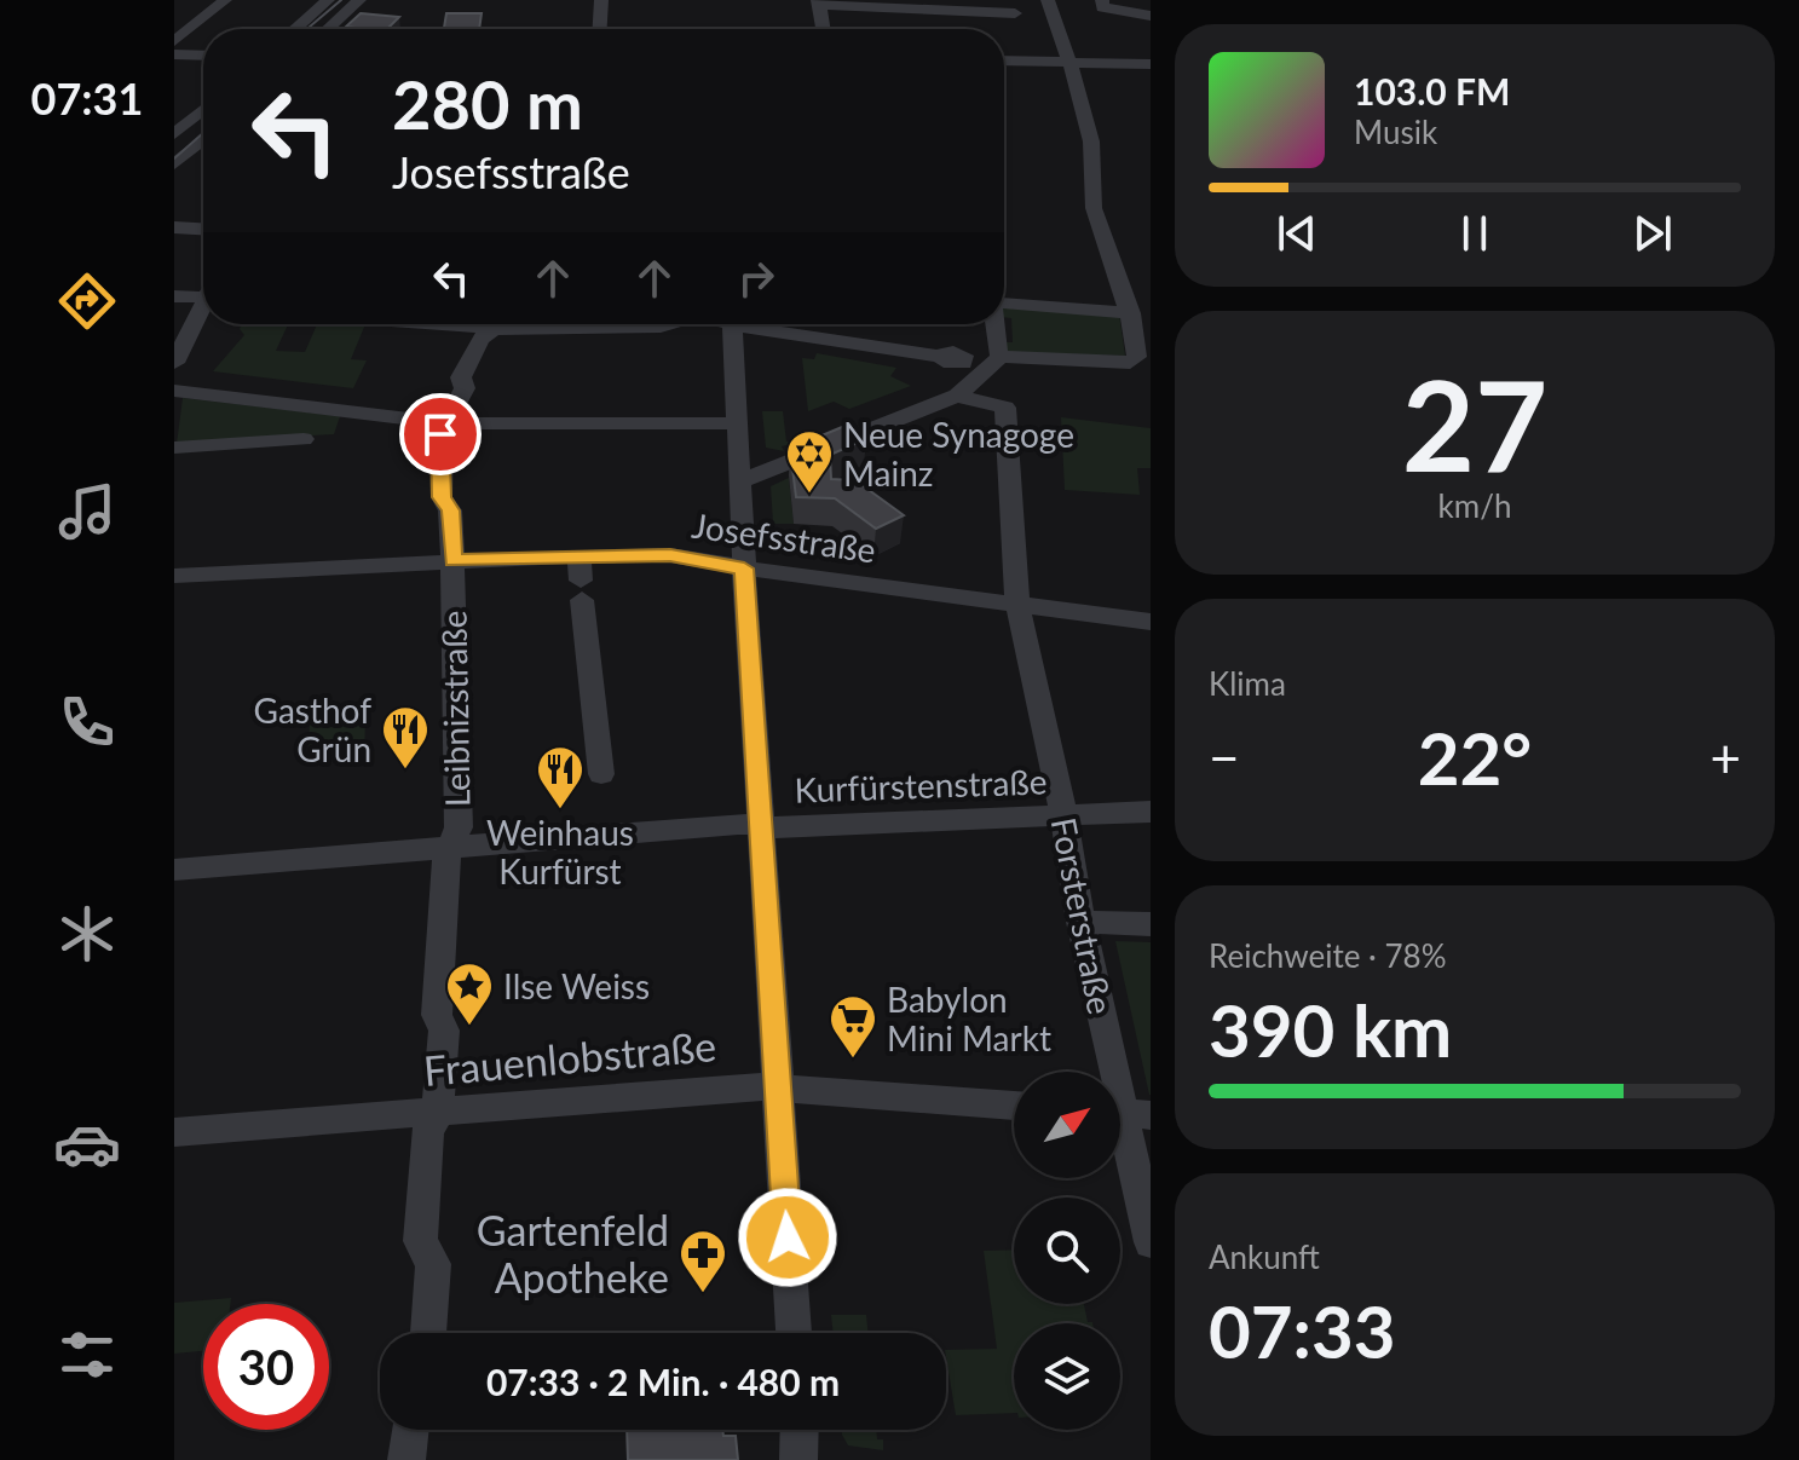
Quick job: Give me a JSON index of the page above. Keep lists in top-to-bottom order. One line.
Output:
{"streets":{"street":["Josefsstraße","Leibnizstraße","Kurfürstenstraße","Forsterstraße","Frauenlobstraße"]},"crossings":[["Josefsstraße","Leibnizstraße"],["Josefsstraße","Forsterstraße"],["Leibnizstraße","Kurfürstenstraße"],["Leibnizstraße","Frauenlobstraße"],["Kurfürstenstraße","Forsterstraße"]],"places":{"synagogue":["Neue Synagoge Mainz"],"restaurant":["Gasthof Grün","Weinhaus Kurfürst"],"place":["Ilse Weiss"],"supermarket":["Babylon Mini Markt"],"pharmacy":["Gartenfeld Apotheke"]},"north":"top right","page":{"tabs":"07:31","turn":["280 m","Josefsstraße"],"song":["103.0 FM","Musik"],"tile":[["27","km/h"],"Klima",["Reichweite · 78%","390 km"],["Ankunft","07:33"]],"heat":["−","22°","+"],"limit":"30","trip":"07:33 · 2 Min. · 480 m"}}
